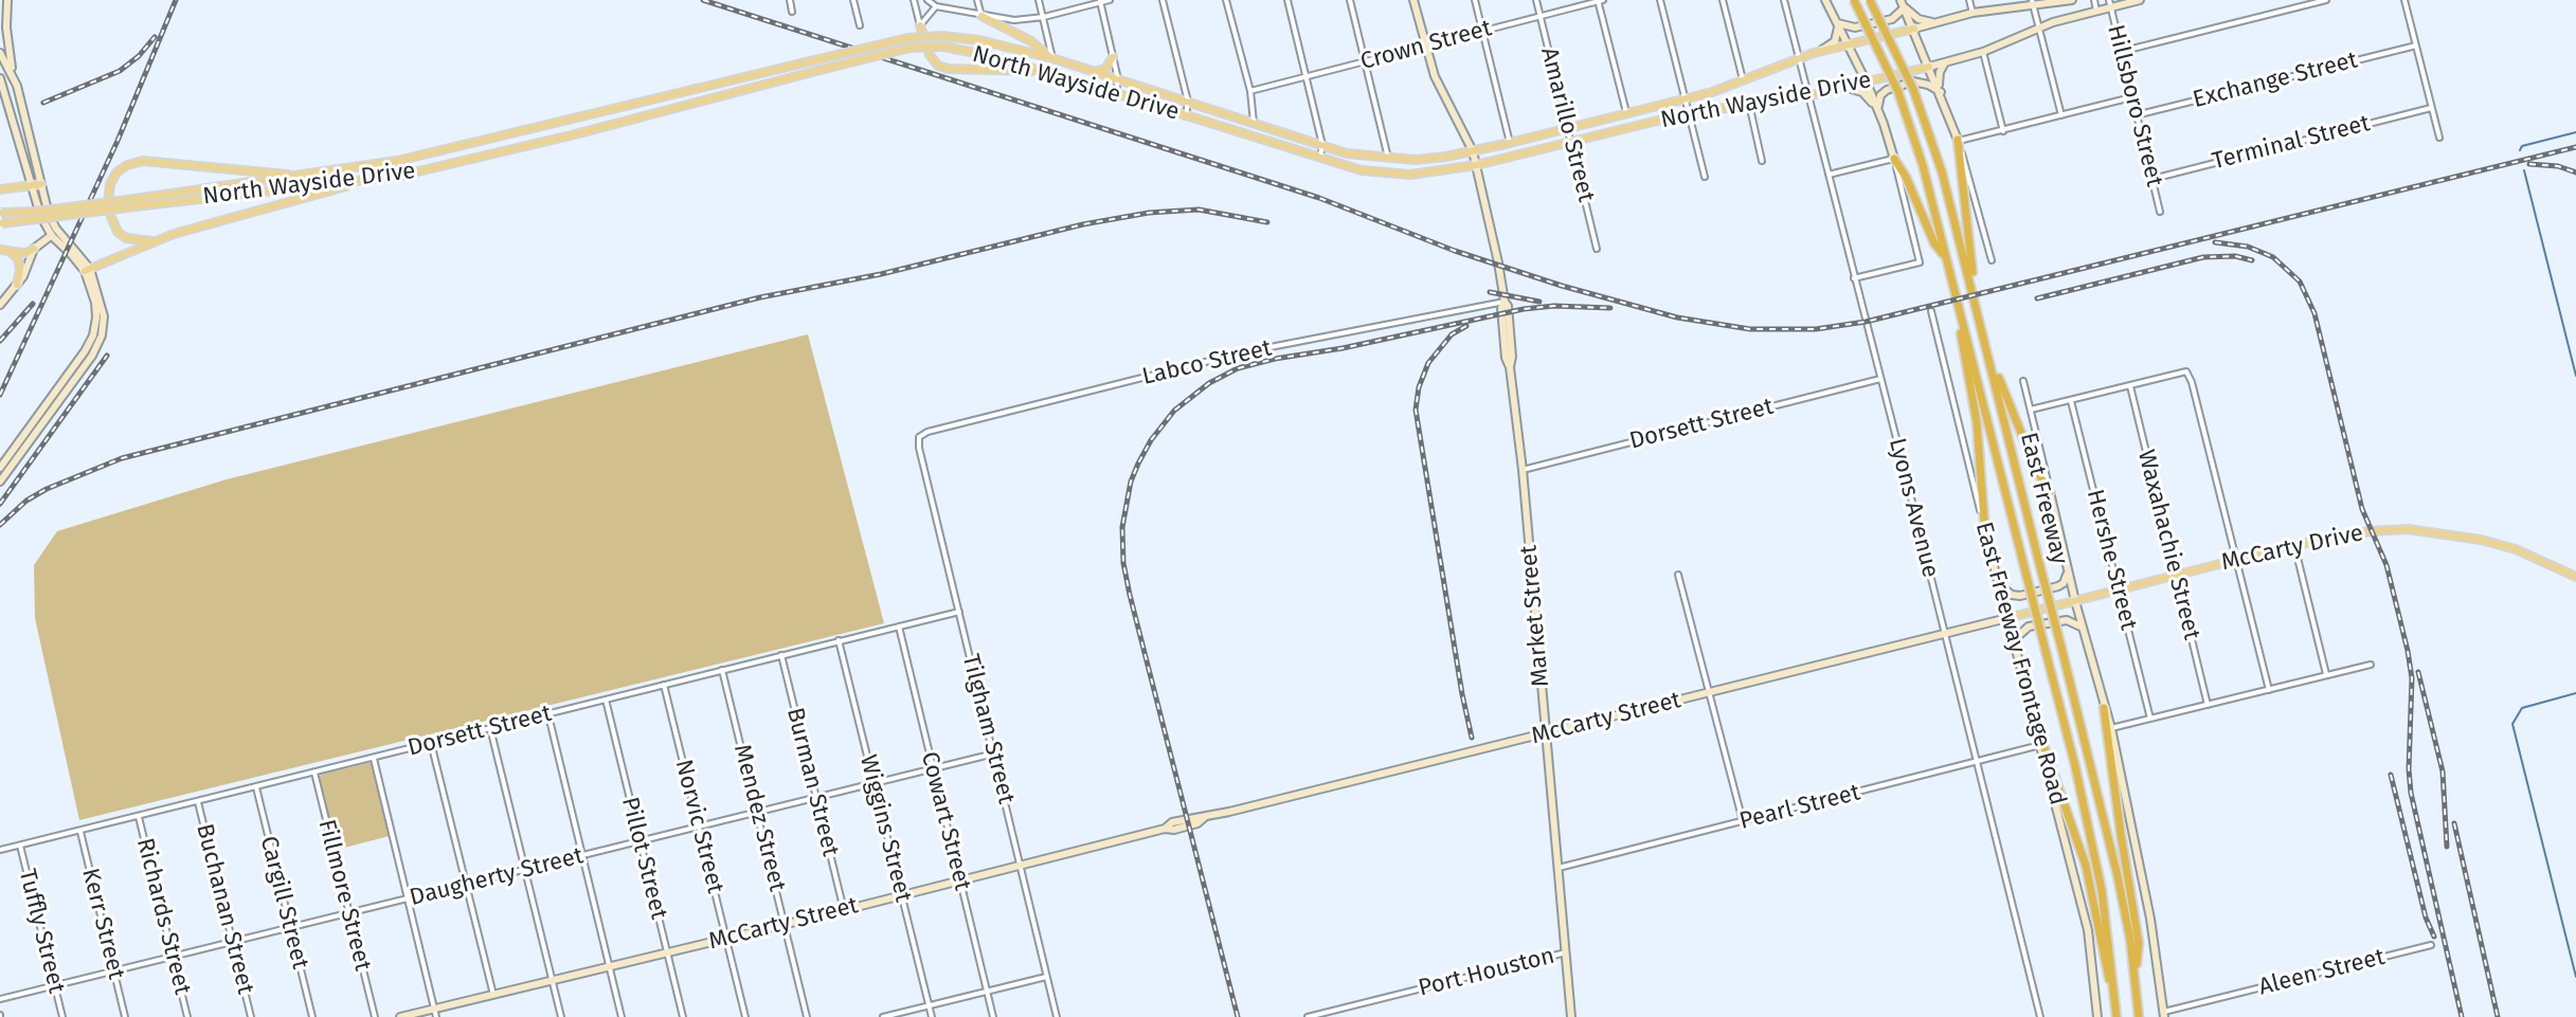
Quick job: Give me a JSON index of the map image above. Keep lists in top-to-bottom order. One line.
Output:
{"streets":{"highway":["East Freeway"],"main road":["North Wayside Drive","McCarty Drive","Market Street","East Freeway Frontage Road","McCarty Street"],"street":["Crown Street","Exchange Street","Hillsboro Street","Amarillo Street","Terminal Street","Labco Street","Dorsett Street","Lyons Avenue","Waxahachie Street","Hershe Street","Tilgham Street","Burman Street","Pearl Street","Mendez Street","Cowart Street","Norvic Street","Wiggins Street","Pillot Street","Daugherty Street","Fillmore Street","Cargill Street","Buchanan Street","Richards Street","Kerr Street","Tuffly Street","Port Houston","Aleen Street"]},"crossings":[["Crown Street","Amarillo Street"],["Crown Street","Market Street"],["Exchange Street","Hillsboro Street"],["North Wayside Drive","Hillsboro Street"],["North Wayside Drive","Amarillo Street"],["North Wayside Drive","Lyons Avenue"],["North Wayside Drive","Market Street"],["Hillsboro Street","Terminal Street"],["Labco Street","Market Street"],["Labco Street","Tilgham Street"],["Dorsett Street","Lyons Avenue"],["Dorsett Street","Market Street"],["Dorsett Street","Tilgham Street"],["Dorsett Street","Burman Street"],["Dorsett Street","Mendez Street"],["Dorsett Street","Cowart Street"],["Dorsett Street","Norvic Street"],["Dorsett Street","Wiggins Street"],["Dorsett Street","Pillot Street"],["Dorsett Street","Fillmore Street"],["Dorsett Street","Cargill Street"],["Dorsett Street","Buchanan Street"],["Dorsett Street","Richards Street"],["Dorsett Street","Kerr Street"],["Dorsett Street","Tuffly Street"],["Lyons Avenue","McCarty Street"],["Lyons Avenue","Pearl Street"],["Waxahachie Street","McCarty Drive"],["McCarty Drive","Hershe Street"],["McCarty Drive","East Freeway Frontage Road"],["McCarty Drive","McCarty Street"],["Market Street","McCarty Street"],["Market Street","Pearl Street"],["Market Street","Port Houston"],["East Freeway Frontage Road","McCarty Street"],["East Freeway Frontage Road","Pearl Street"],["McCarty Street","Tilgham Street"],["McCarty Street","Burman Street"],["McCarty Street","Mendez Street"],["McCarty Street","Cowart Street"],["McCarty Street","Norvic Street"],["McCarty Street","Wiggins Street"],["McCarty Street","Pillot Street"],["Tilgham Street","Daugherty Street"],["Burman Street","Daugherty Street"],["Mendez Street","Daugherty Street"],["Cowart Street","Daugherty Street"],["Norvic Street","Daugherty Street"],["Wiggins Street","Daugherty Street"],["Pillot Street","Daugherty Street"],["Daugherty Street","Fillmore Street"],["Daugherty Street","Cargill Street"],["Daugherty Street","Buchanan Street"],["Daugherty Street","Richards Street"],["Daugherty Street","Kerr Street"],["Daugherty Street","Tuffly Street"]]}
